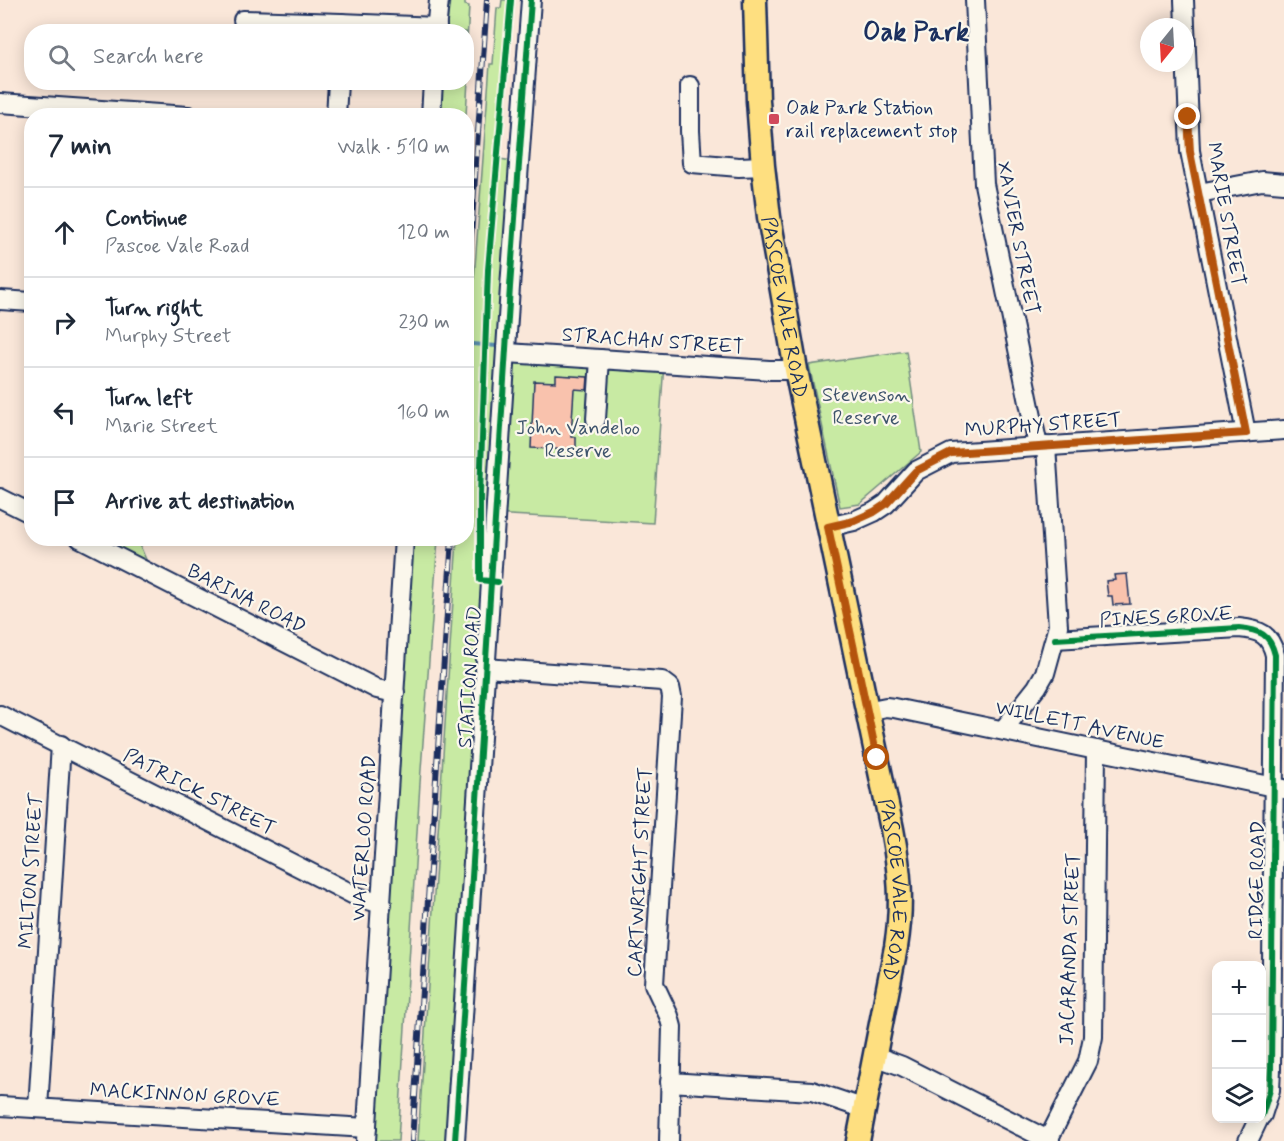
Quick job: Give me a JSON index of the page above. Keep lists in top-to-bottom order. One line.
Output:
{"streets":{"main road":["PASCOE VALE ROAD"],"street":["MARIE STREET","XAVIER STREET","STRACHAN STREET","MURPHY STREET","BARINA ROAD","PINES GROVE","STATION ROAD","WILLETT AVENUE","PATRICK STREET","WATERLOO ROAD","MILTON STREET","CARTWRIGHT STREET","RIDGE ROAD","JACARANDA STREET","MACKINNON GROVE"]},"crossings":[["MARIE STREET","MURPHY STREET"],["XAVIER STREET","MURPHY STREET"],["XAVIER STREET","PINES GROVE"],["XAVIER STREET","WILLETT AVENUE"],["PASCOE VALE ROAD","STRACHAN STREET"],["PASCOE VALE ROAD","MURPHY STREET"],["PASCOE VALE ROAD","WILLETT AVENUE"],["STRACHAN STREET","STATION ROAD"],["BARINA ROAD","WATERLOO ROAD"],["PINES GROVE","WILLETT AVENUE"],["PINES GROVE","RIDGE ROAD"],["STATION ROAD","CARTWRIGHT STREET"],["WILLETT AVENUE","RIDGE ROAD"],["WILLETT AVENUE","JACARANDA STREET"],["PATRICK STREET","WATERLOO ROAD"],["PATRICK STREET","MILTON STREET"],["WATERLOO ROAD","MACKINNON GROVE"],["MILTON STREET","MACKINNON GROVE"]],"districts":["Oak Park"],"parks":["Stevenson Reserve","John Vandeloo Reserve"],"places":{"transit":["Oak Park Station rail replacement stop"]},"north":"bottom","page":{"search":"Search here","heading":["7 min","Walk · 510 m"],"list":[["Continue","Pascoe Vale Road","120 m"],["Turn right","Murphy Street","230 m"],["Turn left","Marie Street","160 m"],"Arrive at destination"],"map_buttons":["+","−"]}}
